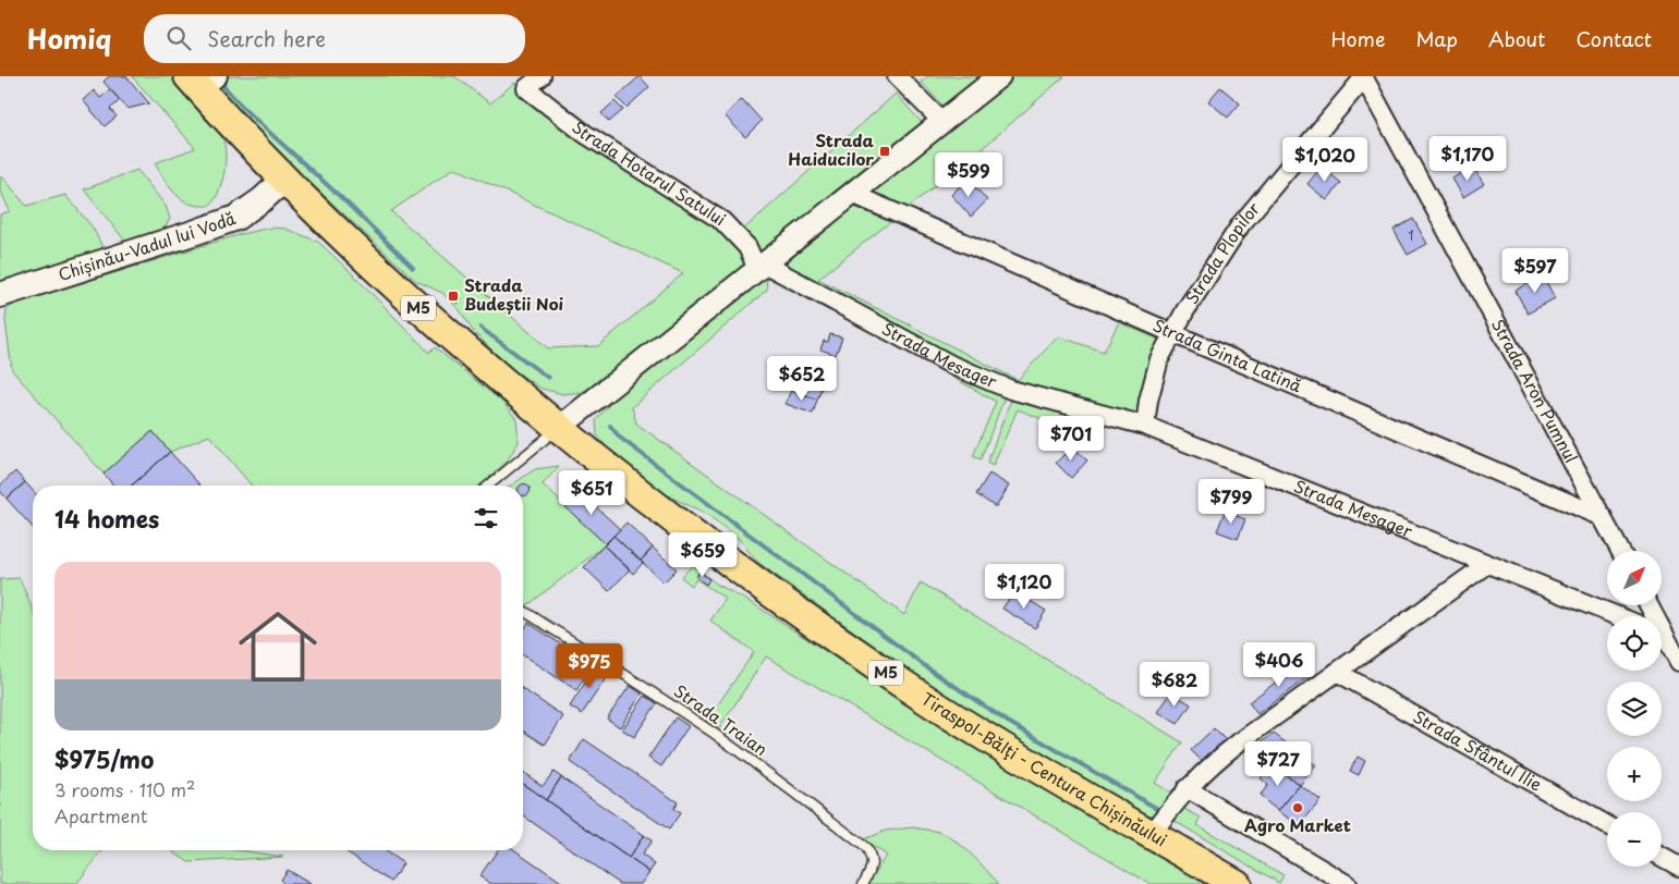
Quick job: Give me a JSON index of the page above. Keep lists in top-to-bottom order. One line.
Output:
{"streets":{"highway":["M5","Tiraspol-Bălţi - Centura Chișinăului"],"main road":["Chișinău-Vadul lui Vodă"],"street":["Strada Hotarul Satului","Strada Plopilor","Strada Mesager","Strada Ginta Latină","Strada Aron Pumnul","Strada Sfântul Ilie"],"lane":["Strada Traian"]},"crossings":[["Strada Hotarul Satului","Strada Mesager"],["Chișinău-Vadul lui Vodă","Tiraspol-Bălţi - Centura Chișinăului"],["Strada Plopilor","Strada Mesager"],["Strada Plopilor","Strada Ginta Latină"],["Strada Plopilor","Strada Aron Pumnul"],["Strada Ginta Latină","Strada Aron Pumnul"]],"places":{"transit":["Strada Haiducilor","Strada Budeștii Noi"],"other":["Agro Market"]},"house_numbers":["1"],"north":"top right","page":{"header":"Homiq","search":"Search here","nav":["Home","Map","About","Contact"],"price":["$1,170","$1,020","$599","$597","$652","$701","$651","$799","$659","$1,120","$406","$975","$682","$727"],"heading":"14 homes","map_buttons":["+","−"],"list":[{"name":"$975/mo","note":"3 rooms · 110 m² · Apartment"}]}}
